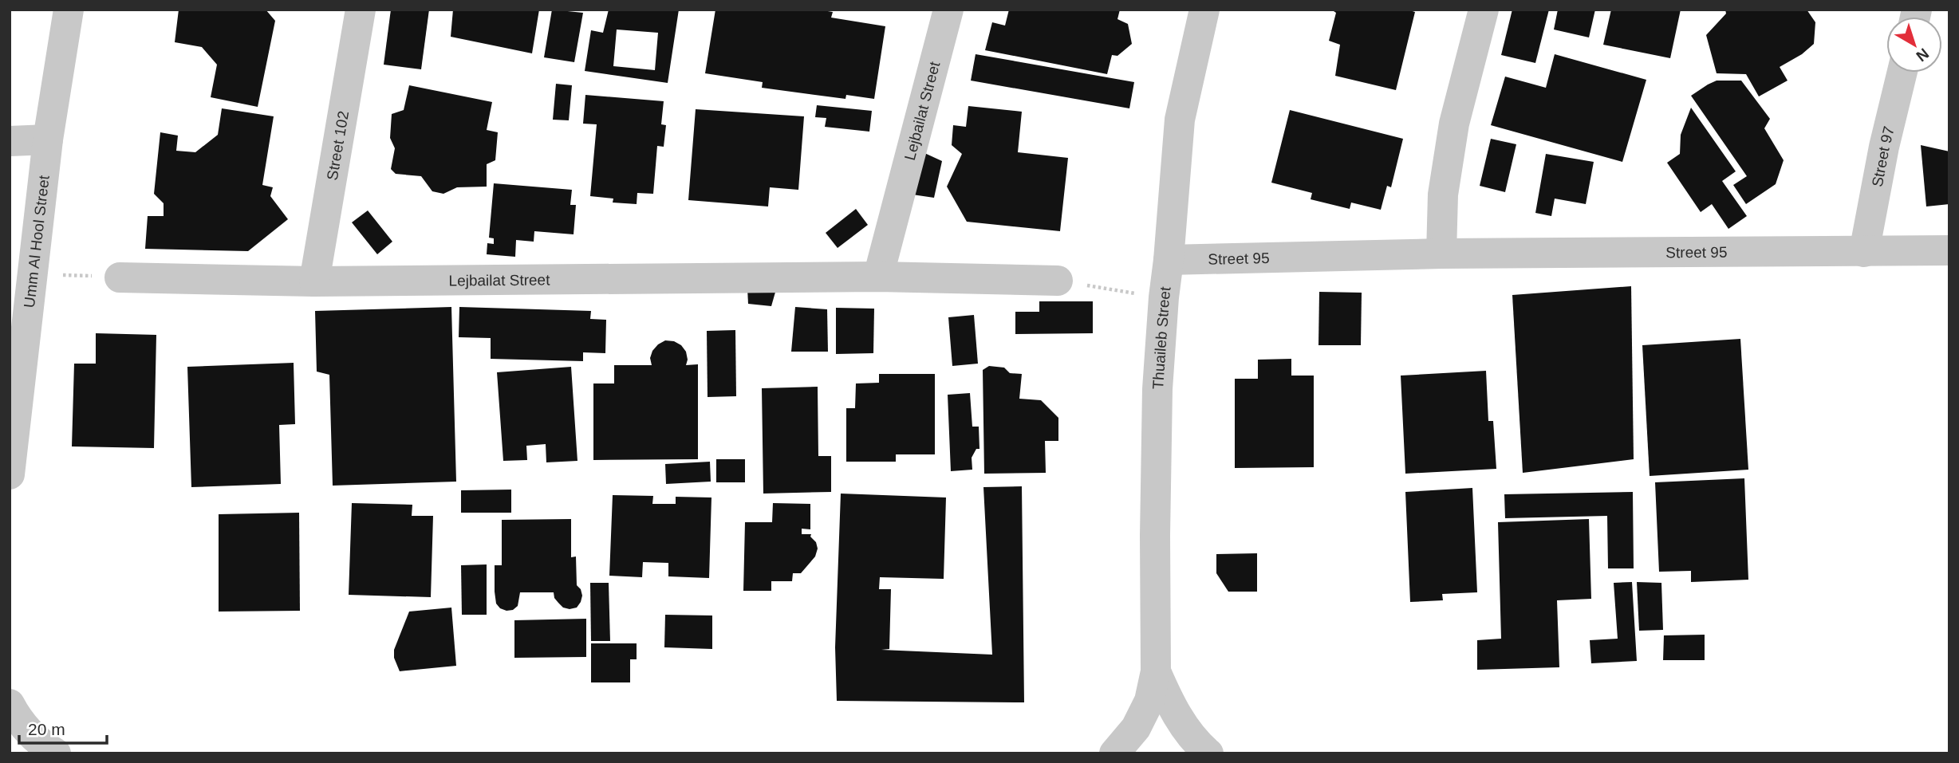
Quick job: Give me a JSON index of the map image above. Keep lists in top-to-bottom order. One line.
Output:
{"streets":{"street":["Lejbailat Street","Street 102","Street 97","Umm Al Hool Street","Street 95","Thuaileb Street"]},"crossings":[["Lejbailat Street","Street 102"],["Street 97","Street 95"],["Street 95","Thuaileb Street"]],"scale_bar":"20 m","north":"bottom right"}
